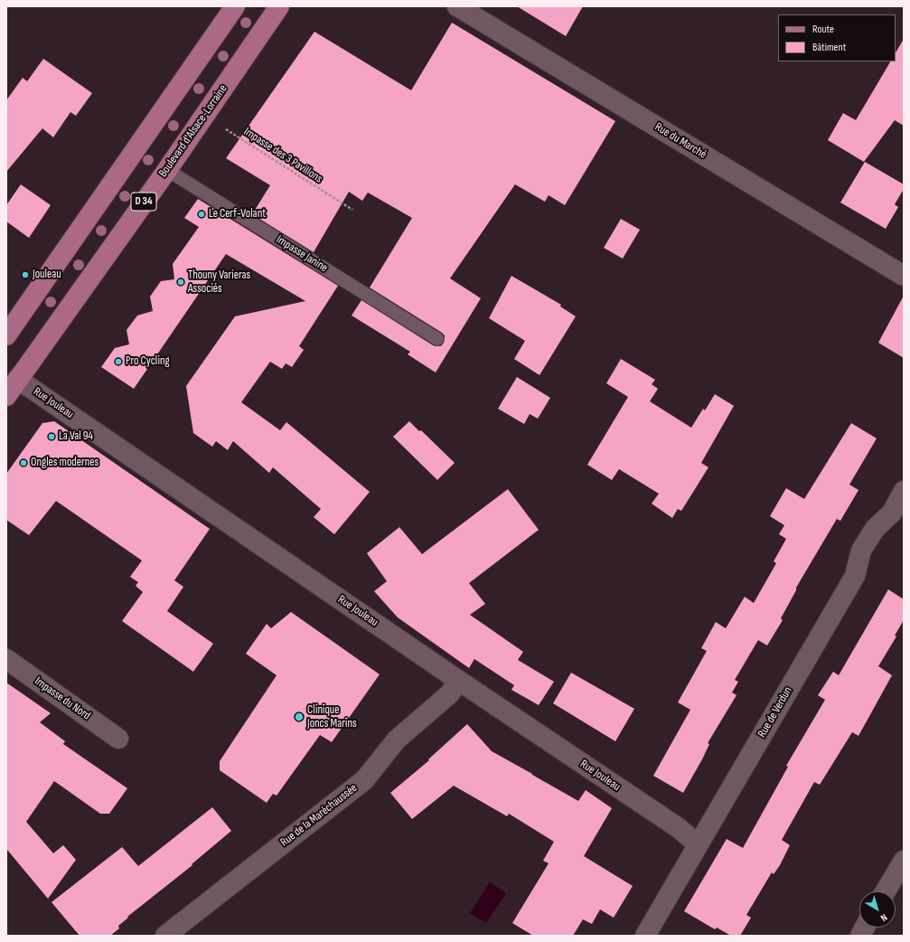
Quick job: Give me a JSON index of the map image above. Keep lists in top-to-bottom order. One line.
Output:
{"streets":{"main road":["Boulevard d'Alsace-Lorraine","D 34"],"street":["Rue du Marché","Rue Jouleau","Impasse du Nord","Rue de Verdun","Rue de la Maréchaussée"],"lane":["Impasse Janine"],"path":["Impasse des 3 Pavillons"]},"crossings":[["Boulevard d'Alsace-Lorraine","Impasse des 3 Pavillons"],["Boulevard d'Alsace-Lorraine","Impasse Janine"],["Boulevard d'Alsace-Lorraine","Rue Jouleau"],["Rue Jouleau","Rue de Verdun"],["Rue Jouleau","Rue de la Maréchaussée"]],"places":["Le Cerf-Volant","Jouleau","Thouny Varieras Associés","Pro Cycling","La Val 94","Ongles modernes","Clinique Joncs Marins"],"legend":["Route","Bâtiment"],"north":"bottom right"}
